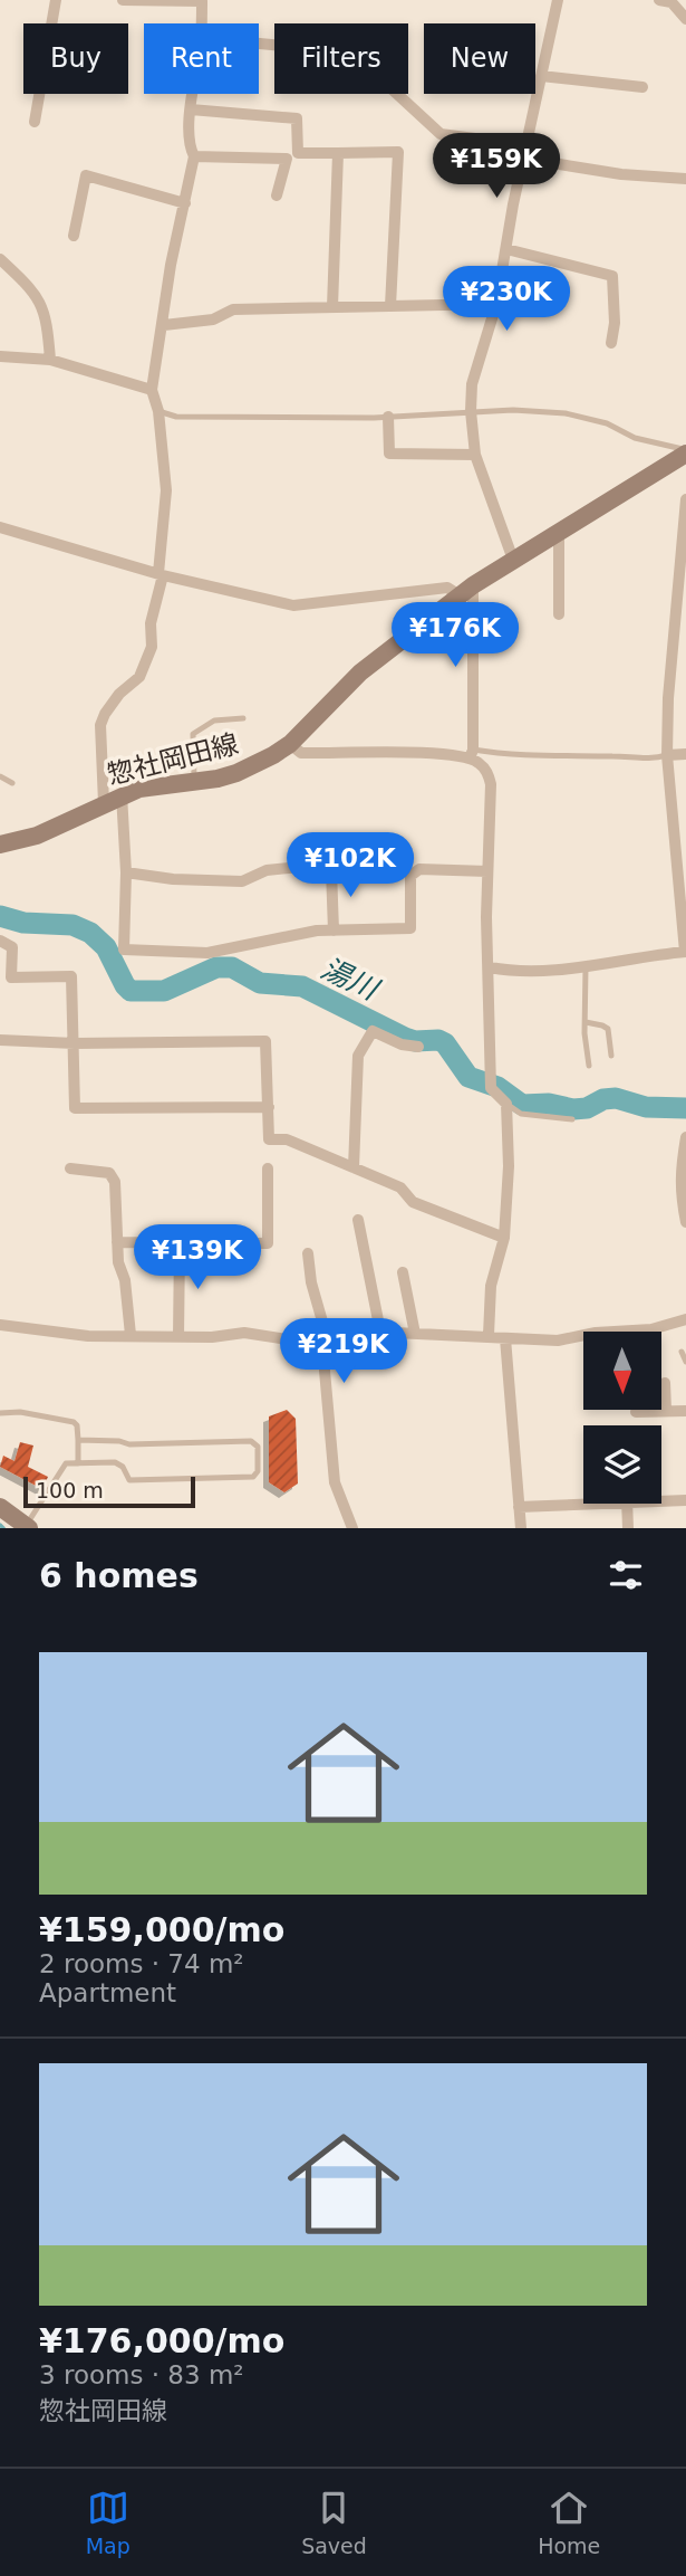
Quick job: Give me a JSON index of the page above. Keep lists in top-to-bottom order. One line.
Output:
{"streets":{"main road":["惣社岡田線"]},"water":["湯川"],"scale_bar":"100 m","north":"bottom","page":{"chip":["Buy","Rent","Filters","New"],"price":["¥159K","¥230K","¥176K","¥102K","¥139K","¥219K"],"scale":"100 m","heading":"6 homes","list":[{"name":"¥159,000/mo","note":"2 rooms · 74 m² · Apartment"},{"name":"¥176,000/mo","note":"3 rooms · 83 m² · 惣社岡田線"}],"tabs":["Map","Saved","Home"]}}
